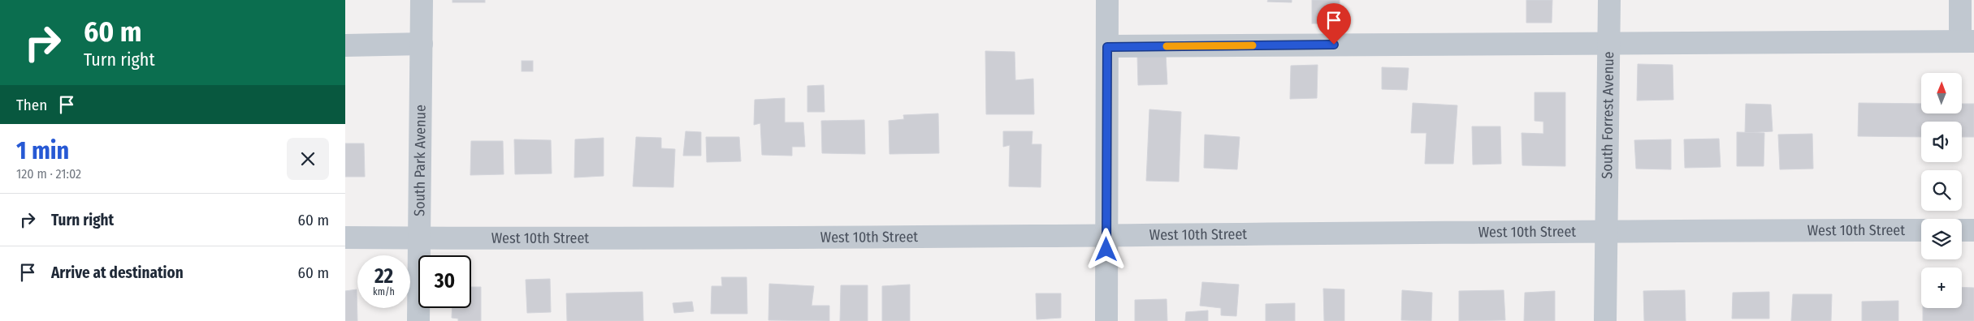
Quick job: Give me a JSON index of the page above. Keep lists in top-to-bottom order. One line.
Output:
{"streets":{"street":["South Forrest Avenue","South Park Avenue","West 10th Street"]},"crossings":[["South Forrest Avenue","West 10th Street"],["South Park Avenue","West 10th Street"]],"north":"top","page":{"turn":["60 m","Turn right"],"map_buttons":"+","then":"Then","heading":["1 min","120 m · 21:02"],"list":[{"name":"Turn right","value":"60 m"},{"name":"Arrive at destination","value":"60 m"}],"speed":"22 km/h","limit":"30"}}
